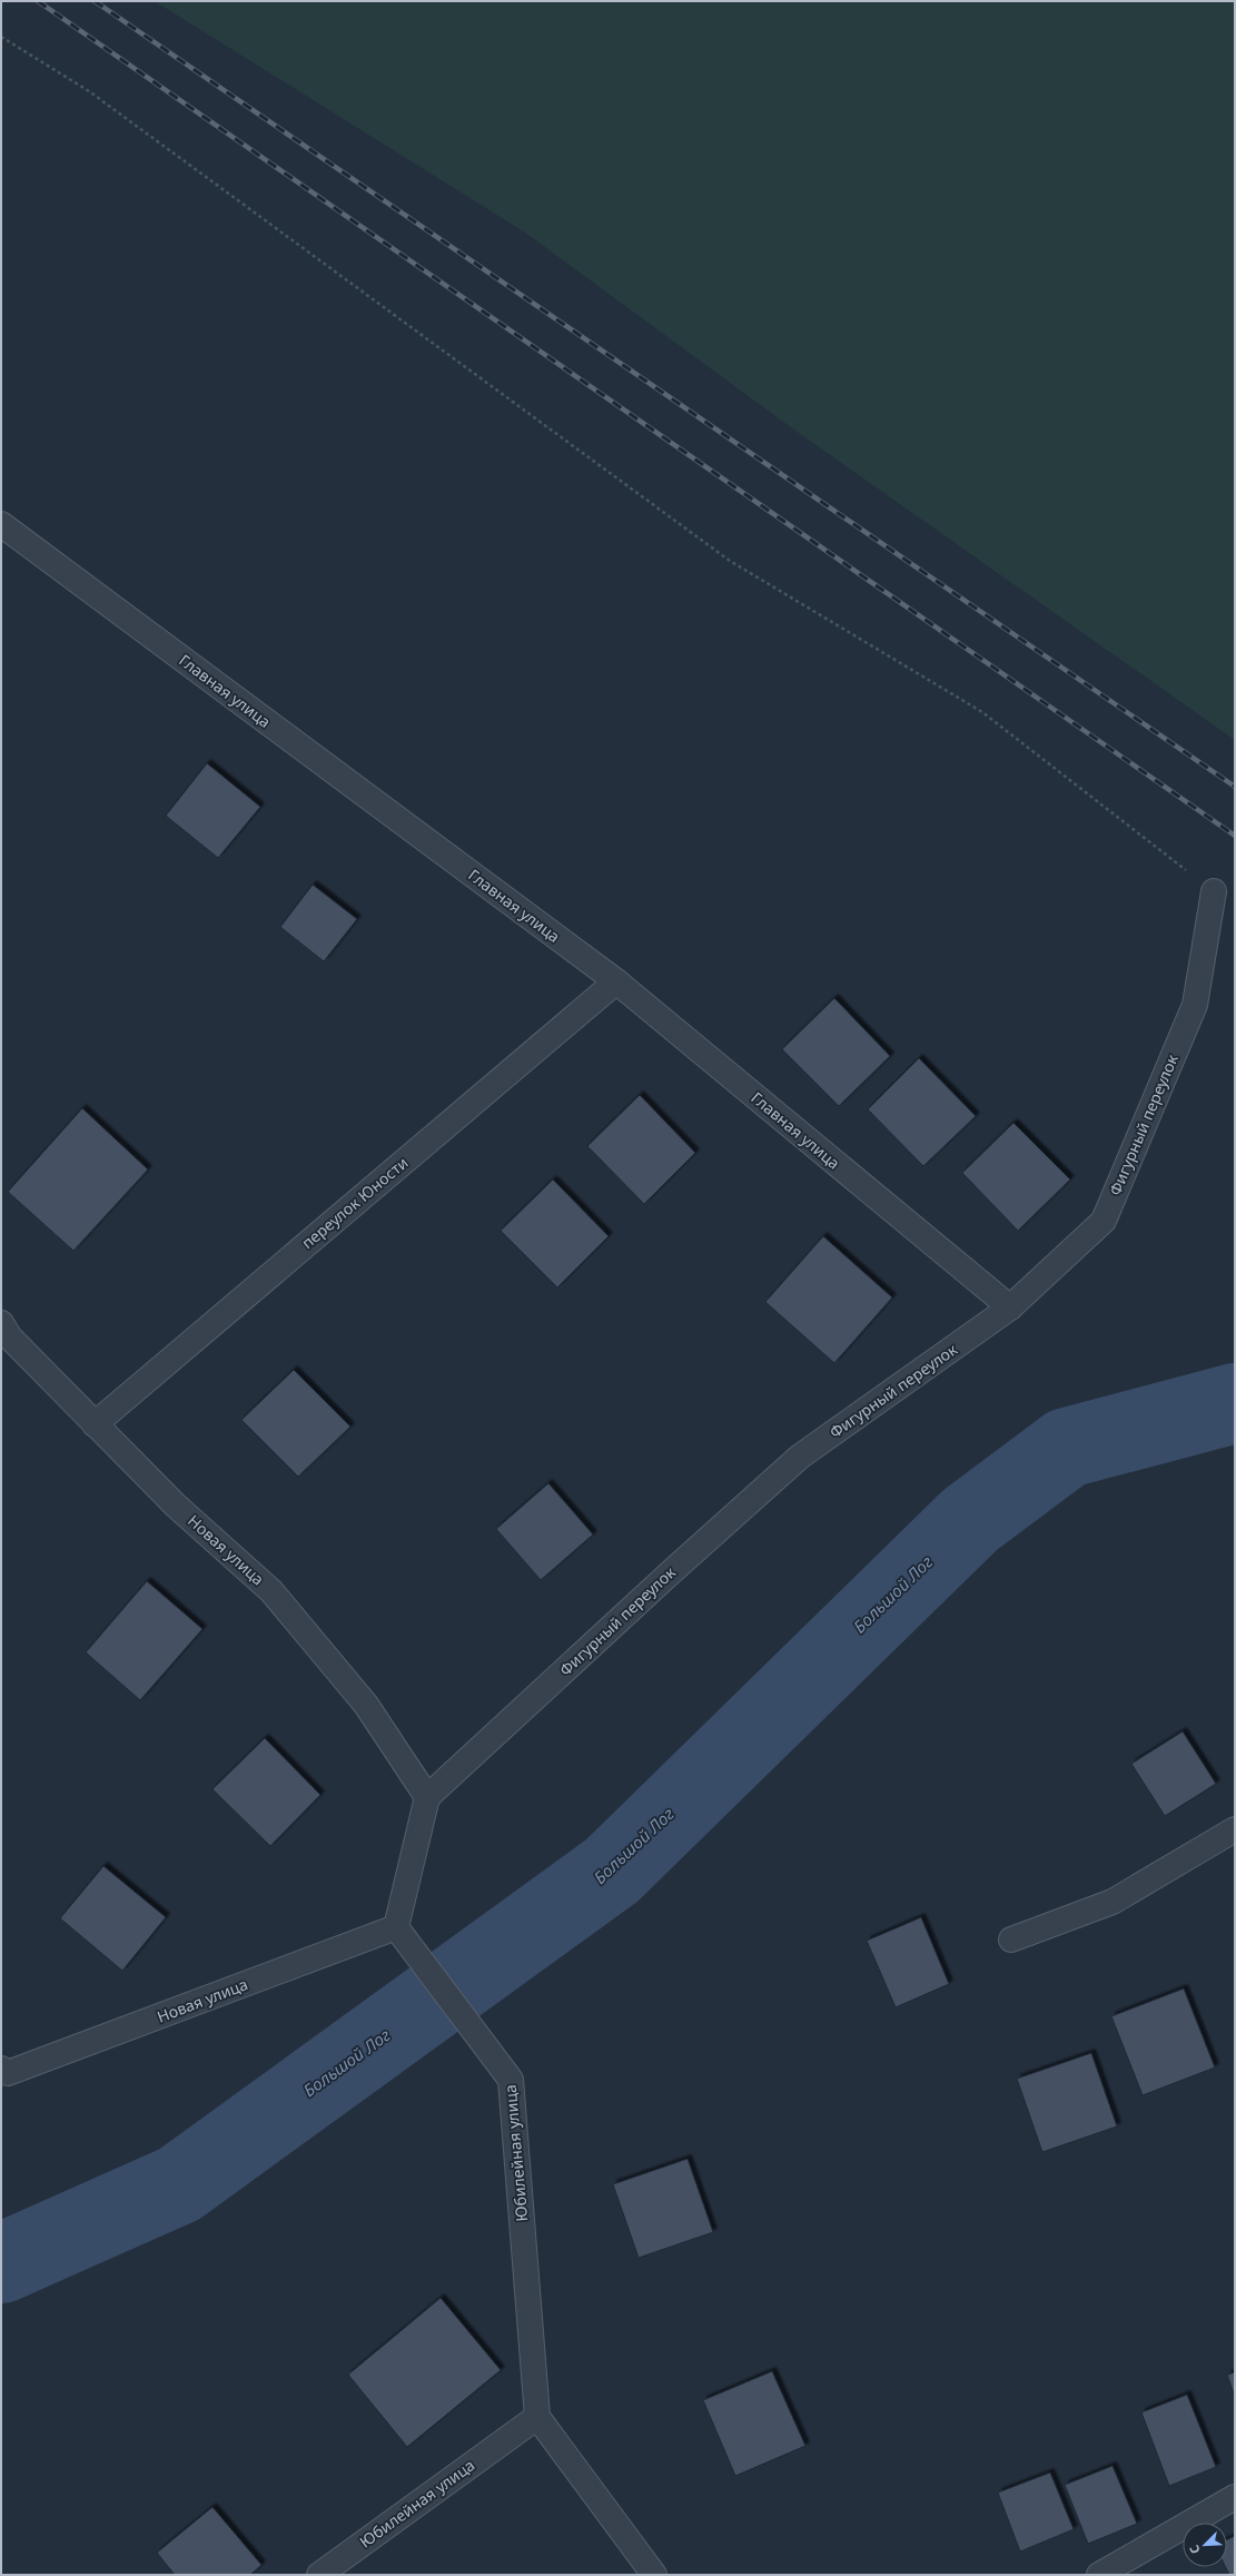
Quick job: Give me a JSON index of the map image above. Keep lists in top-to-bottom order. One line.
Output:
{"streets":{"street":["Главная улица","Фигурный переулок","переулок Юности","Новая улица","Юбилейная улица"]},"crossings":[["Главная улица","Фигурный переулок"],["Главная улица","переулок Юности"],["Фигурный переулок","Новая улица"],["переулок Юности","Новая улица"],["Новая улица","Юбилейная улица"]],"water":["Большой Лог"],"north":"bottom left"}
